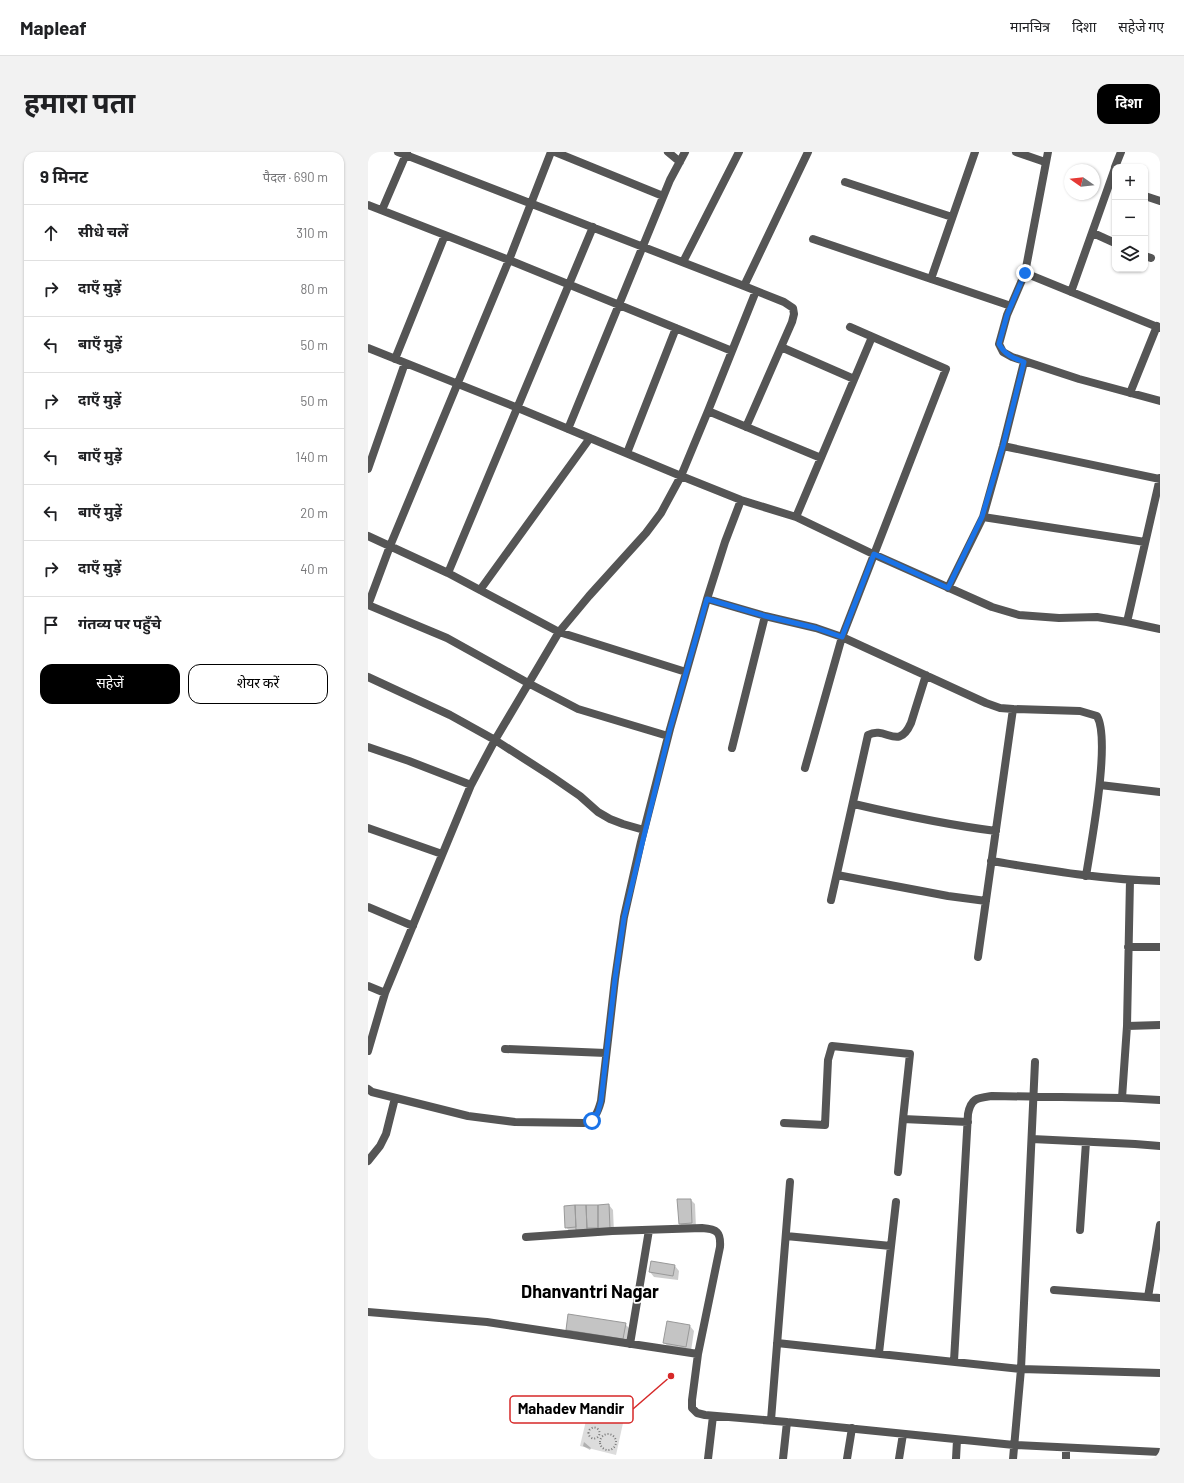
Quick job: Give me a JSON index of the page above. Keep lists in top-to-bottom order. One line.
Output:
{"districts":["Dhanvantri Nagar"],"places":["Mahadev Mandir"],"north":"left","page":{"header":"Mapleaf","nav":["मानचित्र","दिशा","सहेजे गए"],"buttons":["दिशा",["सहेजें","शेयर करें"]],"title":"हमारा पता","heading":["9 मिनट","पैदल · 690 m"],"map_buttons":["+","−"],"list":[["सीधे चलें","310 m"],["दाएँ मुड़ें","80 m"],["बाएँ मुड़ें","50 m"],["दाएँ मुड़ें","50 m"],["बाएँ मुड़ें","140 m"],["बाएँ मुड़ें","20 m"],["दाएँ मुड़ें","40 m"],"गंतव्य पर पहुँचे"]}}
